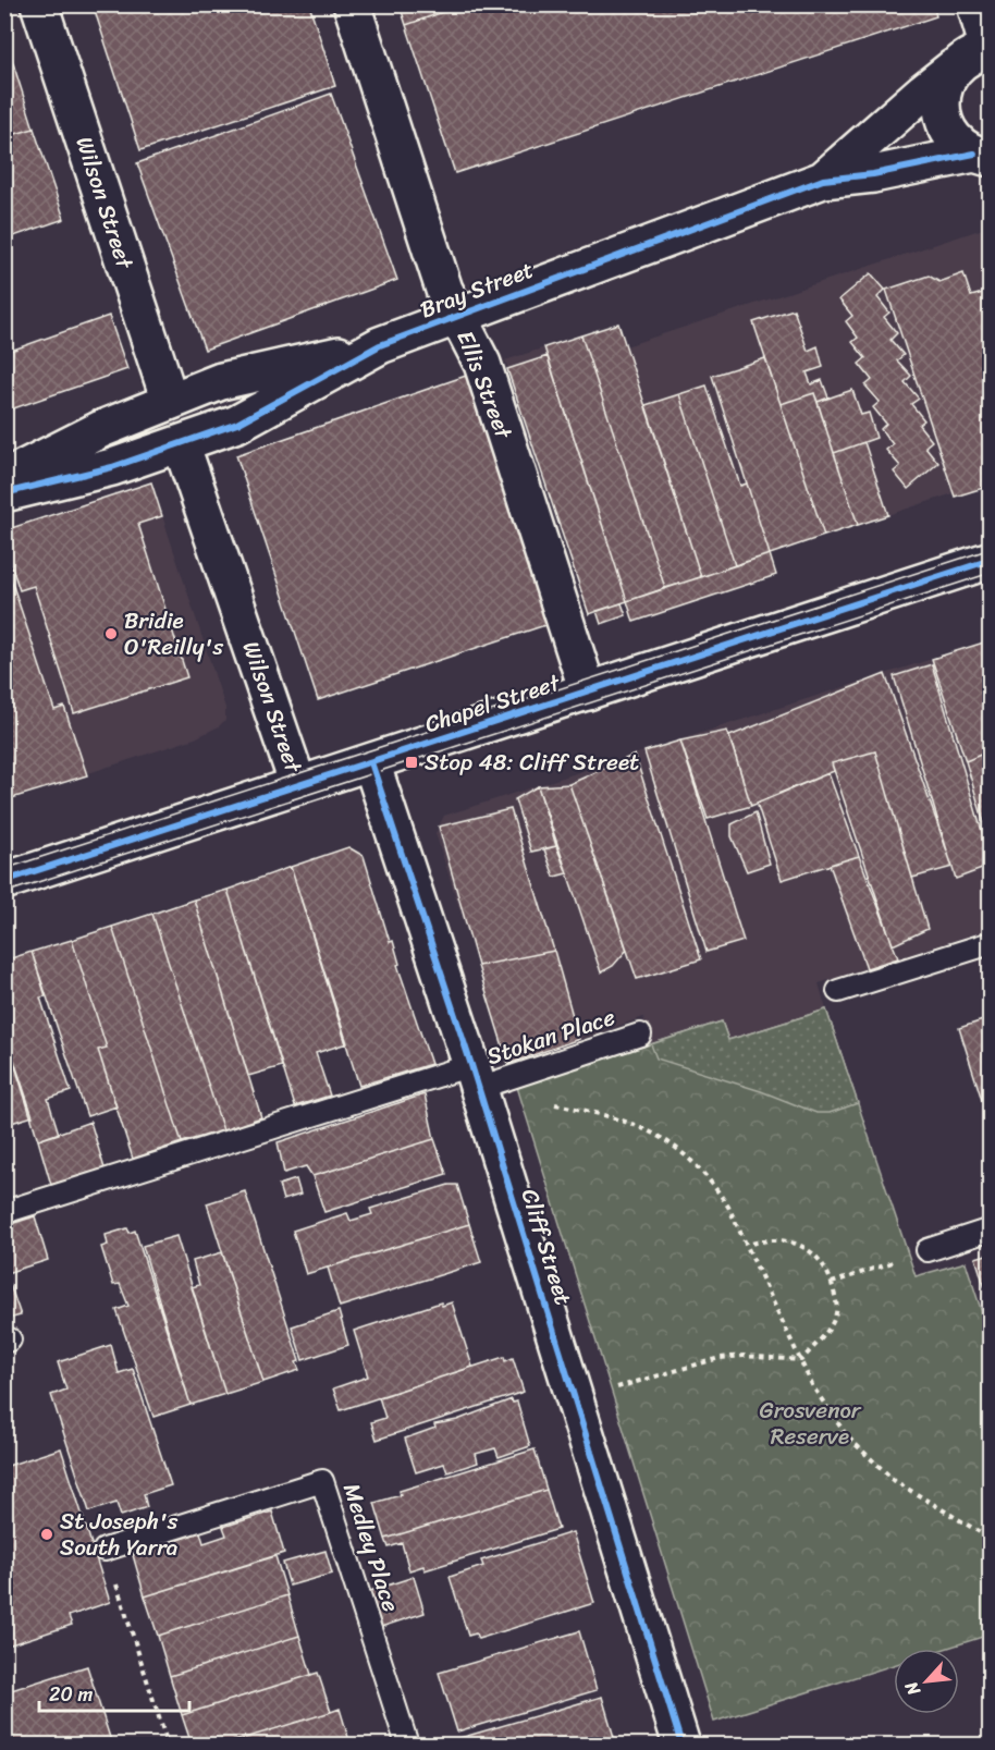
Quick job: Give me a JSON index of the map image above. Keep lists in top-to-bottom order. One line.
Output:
{"streets":{"street":["Wilson Street","Bray Street","Ellis Street","Chapel Street","Cliff Street"],"lane":["Stokan Place","Medley Place"]},"crossings":[["Wilson Street","Bray Street"],["Wilson Street","Chapel Street"],["Bray Street","Ellis Street"],["Ellis Street","Chapel Street"],["Chapel Street","Cliff Street"],["Stokan Place","Cliff Street"]],"parks":["Grosvenor Reserve"],"places":{"other":["Bridie O'Reilly's","St Joseph's South Yarra"],"transit":["Stop 48: Cliff Street"]},"scale_bar":"20 m","north":"bottom left"}
